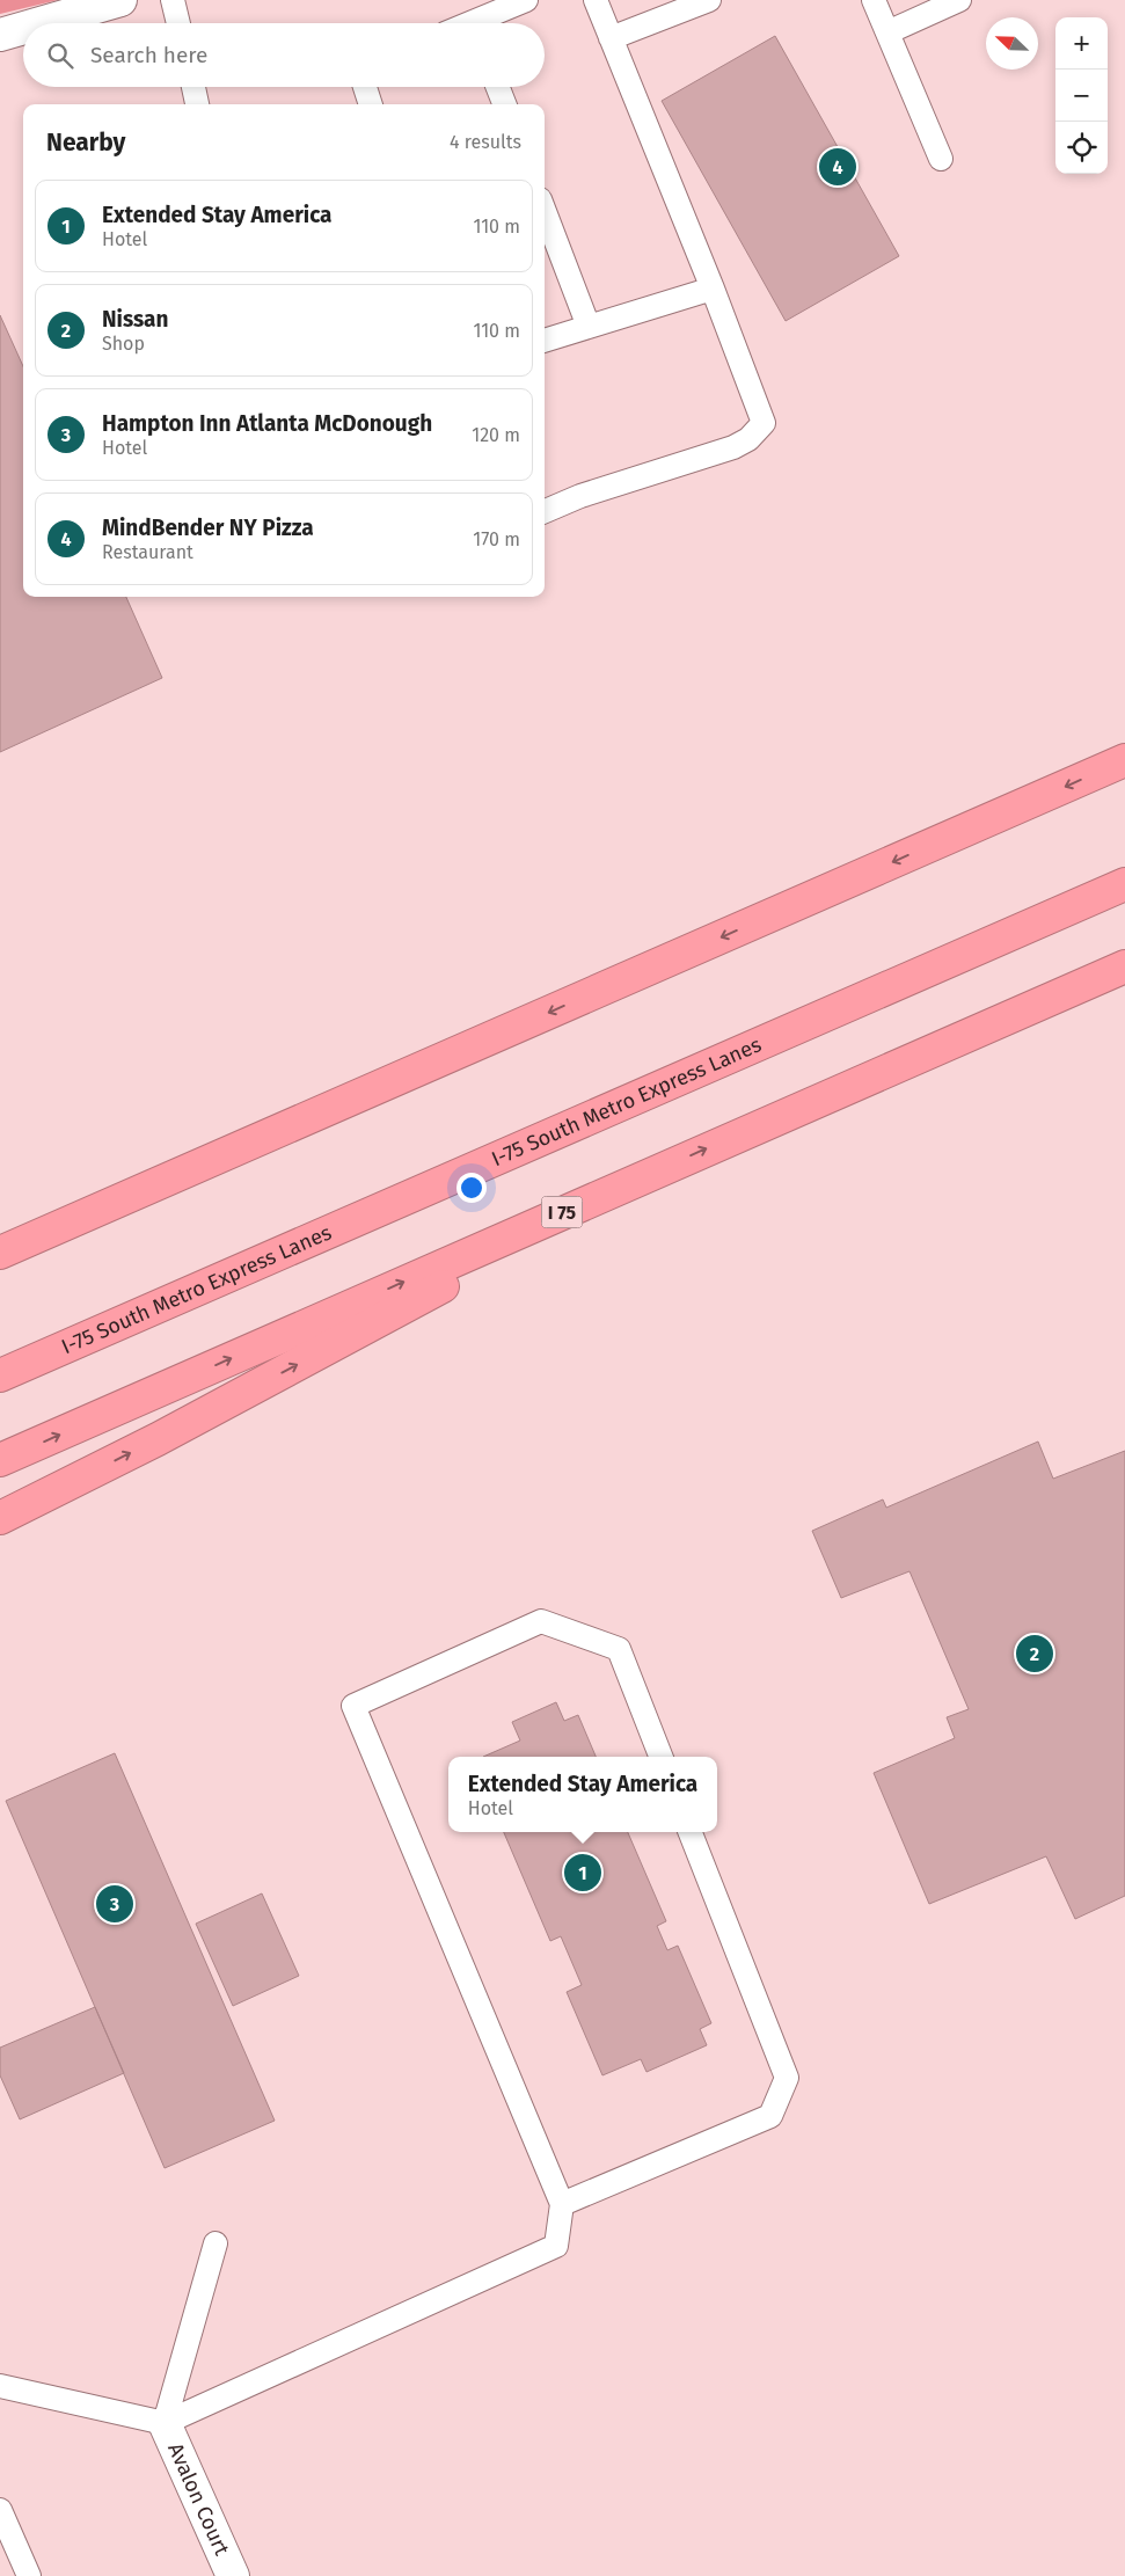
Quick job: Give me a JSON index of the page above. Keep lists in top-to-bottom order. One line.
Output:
{"streets":{"highway":["I-75 South Metro Express Lanes","I 75"],"street":["Avalon Court"]},"north":"top left","page":{"map_buttons":["+","−"],"search":"Search here","heading":["Nearby","4 results"],"pins":["4","2","1","3"],"list":[{"mark":"1","name":"Extended Stay America","note":"Hotel","value":"110 m"},{"mark":"2","name":"Nissan","note":"Shop","value":"110 m"},{"mark":"3","name":"Hampton Inn Atlanta McDonough","note":"Hotel","value":"120 m"},{"mark":"4","name":"MindBender NY Pizza","note":"Restaurant","value":"170 m"}],"popup":["Extended Stay America","Hotel"]}}
